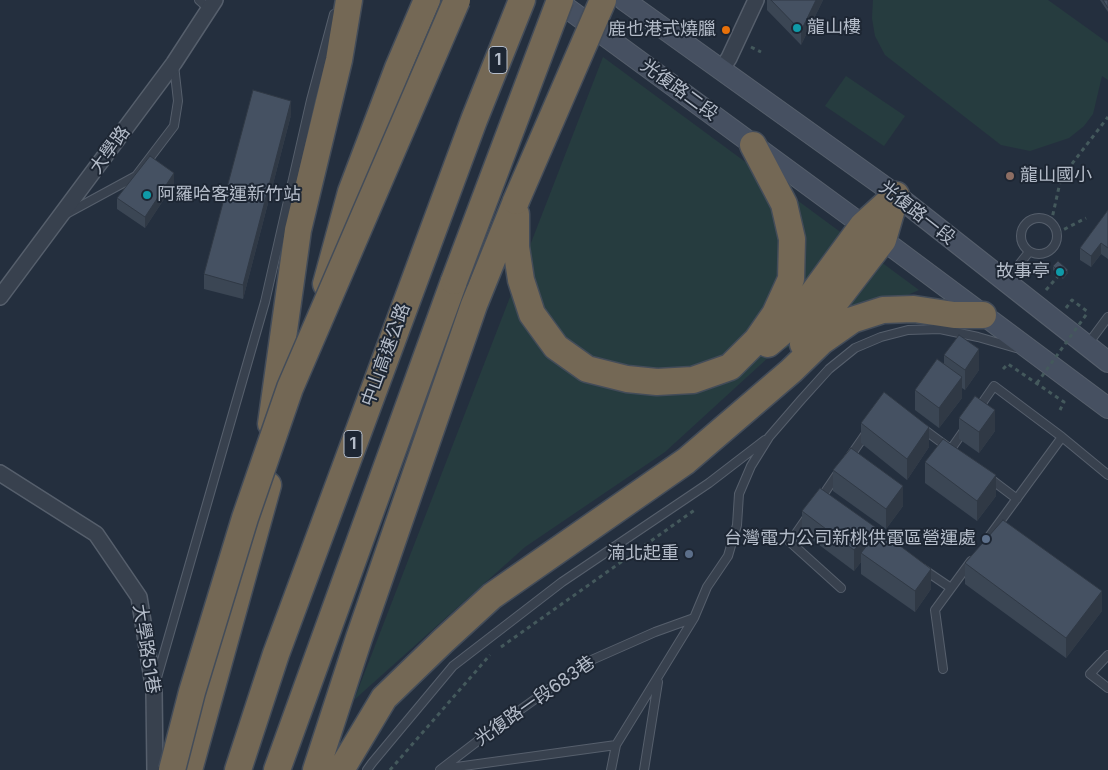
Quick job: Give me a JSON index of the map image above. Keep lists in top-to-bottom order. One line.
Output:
{"streets":{"highway":["1","中山高速公路"],"main road":["光復路二段","光復路一段"],"street":["大學路","大學路51巷"],"lane":["光復路一段683巷"]},"places":["龍山樓","鹿也港式燒臘","龍山國小","阿羅哈客運新竹站","故事亭","台灣電力公司新桃供電區營運處","湳北起重"]}
